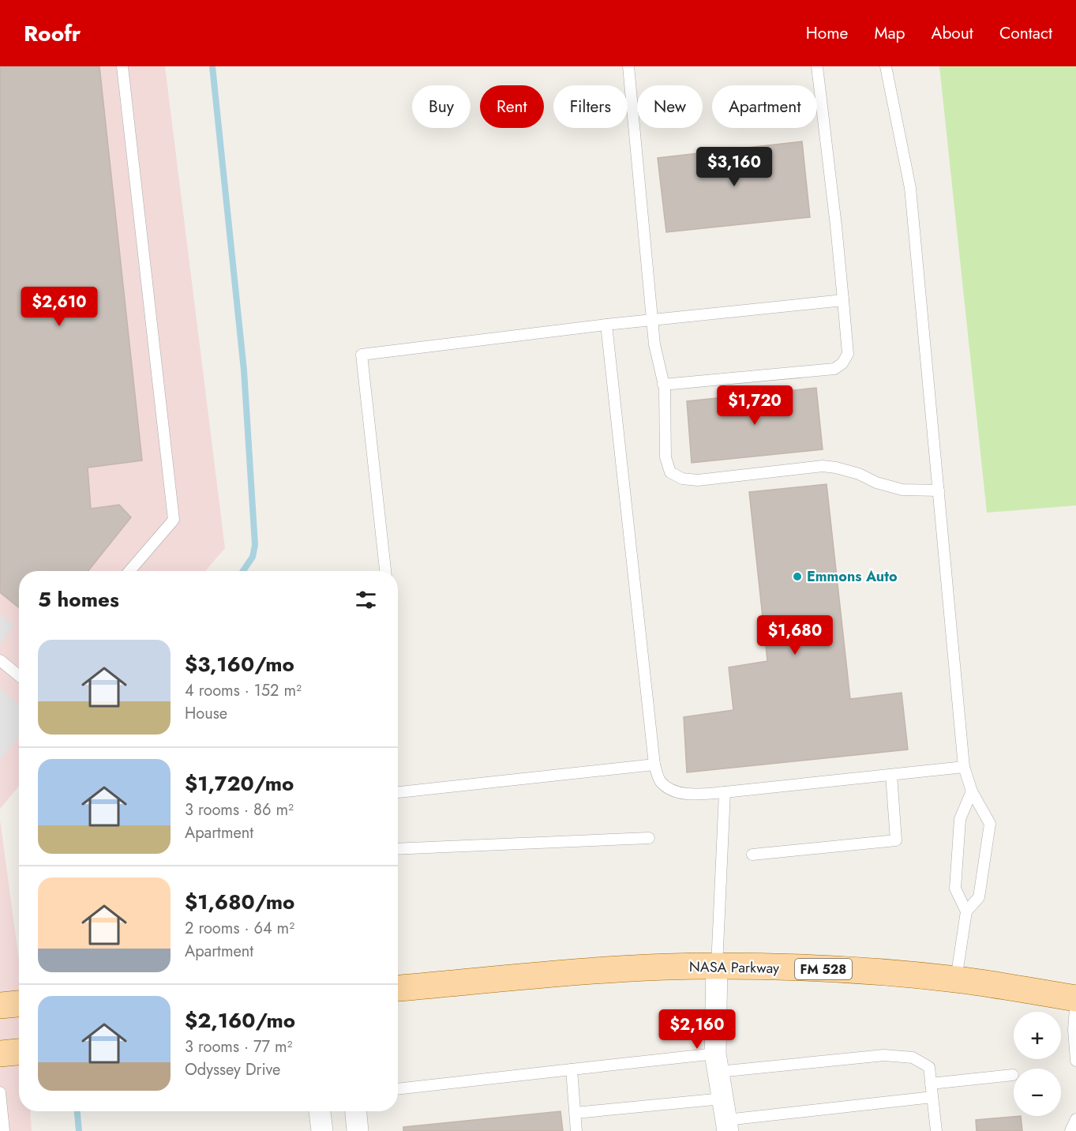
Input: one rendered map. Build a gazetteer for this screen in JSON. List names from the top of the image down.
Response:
{
  "streets": {
    "main road": ["NASA Parkway", "FM 528"]
  },
  "places": ["Emmons Auto"],
  "page": {
    "header": "Roofr",
    "nav": [
      "Home",
      "Map",
      "About",
      "Contact"
    ],
    "chip": [
      "Buy",
      "Rent",
      "Filters",
      "New",
      "Apartment"
    ],
    "price": [
      "$3,160",
      "$2,610",
      "$1,720",
      "$1,680",
      "$2,160"
    ],
    "heading": "5 homes",
    "list": [
      {
        "name": "$3,160/mo",
        "note": "4 rooms · 152 m² · House"
      },
      {
        "name": "$1,720/mo",
        "note": "3 rooms · 86 m² · Apartment"
      },
      {
        "name": "$1,680/mo",
        "note": "2 rooms · 64 m² · Apartment"
      },
      {
        "name": "$2,160/mo",
        "note": "3 rooms · 77 m² · Odyssey Drive"
      }
    ],
    "map_buttons": ["+", "−"]
  }
}
